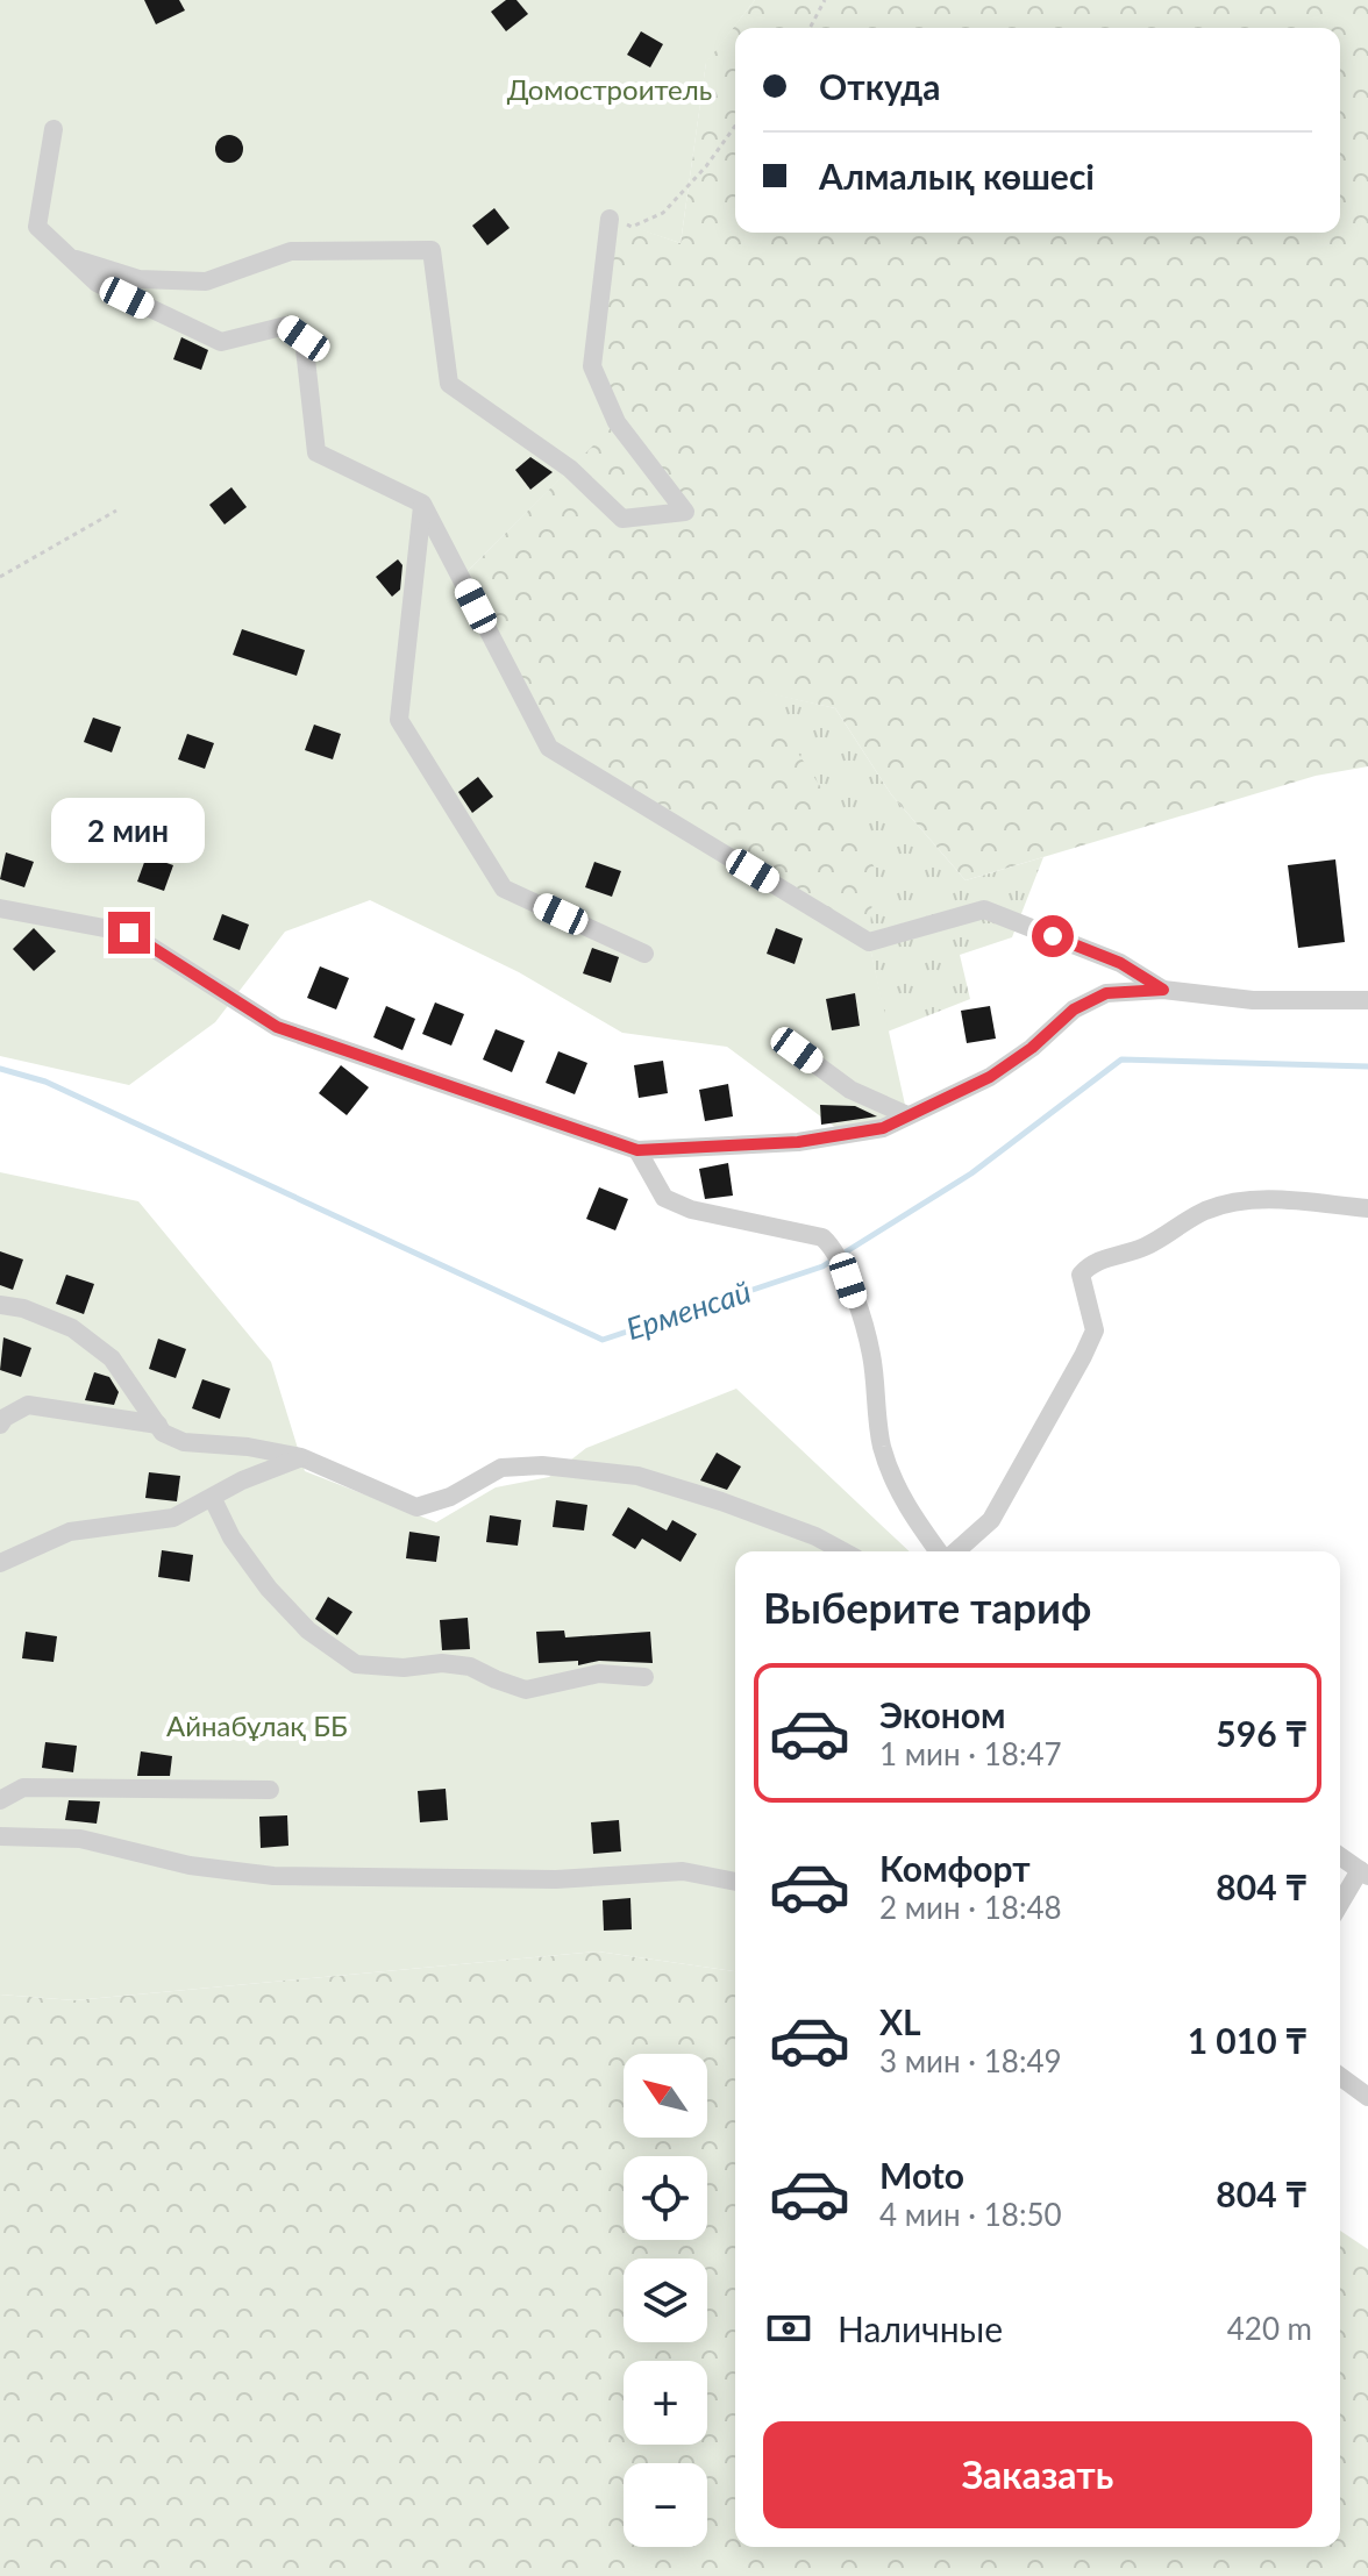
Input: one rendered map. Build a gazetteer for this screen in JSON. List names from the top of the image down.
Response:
{
  "water": ["Ерменсай"],
  "parks": ["Домостроитель", "Айнабұлақ ББ"],
  "north": "top left",
  "page": {
    "banner": ["Откуда", "Алмалық көшесі"],
    "bubble": "2 мин",
    "heading": "Выберите тариф",
    "list": [
      {
        "name": "Эконом",
        "note": "1 мин · 18:47",
        "value": "596 ₸"
      },
      {
        "name": "Комфорт",
        "note": "2 мин · 18:48",
        "value": "804 ₸"
      },
      {
        "name": "XL",
        "note": "3 мин · 18:49",
        "value": "1 010 ₸"
      },
      {
        "name": "Moto",
        "note": "4 мин · 18:50",
        "value": "804 ₸"
      }
    ],
    "map_buttons": ["+", "−"],
    "pay": ["Наличные", "420 m"],
    "buttons": "Заказать"
  }
}
